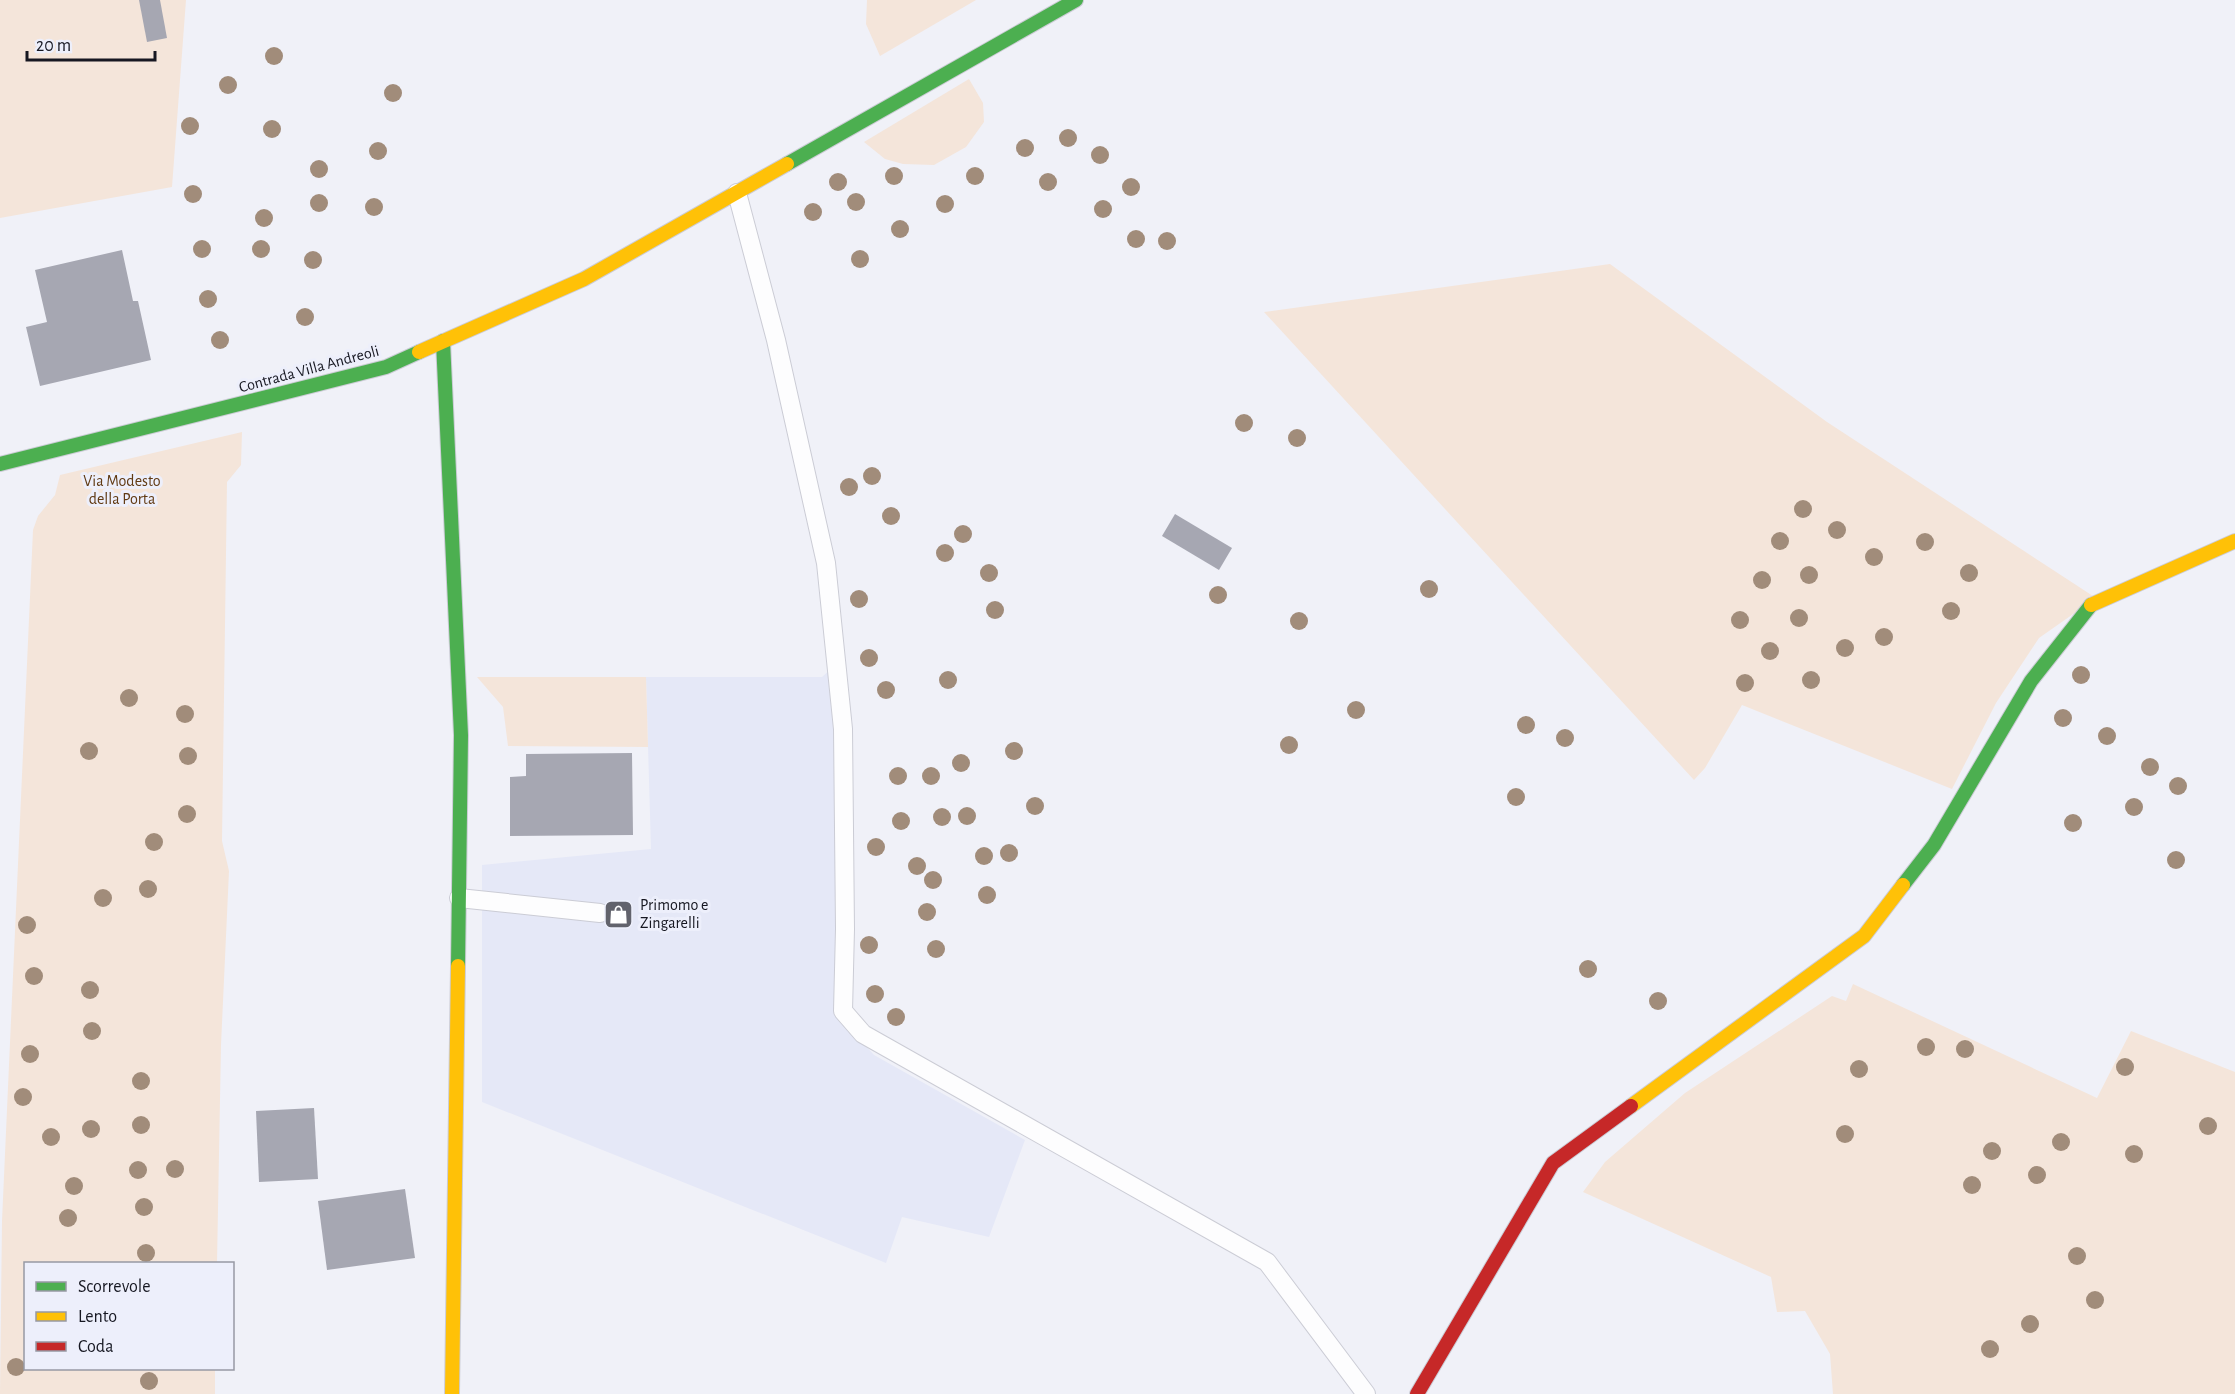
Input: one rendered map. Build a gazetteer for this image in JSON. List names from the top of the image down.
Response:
{
  "streets": {
    "street": ["Contrada Villa Andreoli"]
  },
  "parks": ["Via Modesto della Porta"],
  "places": {
    "shop": ["Primomo e Zingarelli"]
  },
  "legend": ["Scorrevole", "Lento", "Coda"],
  "scale_bar": "20 m"
}
